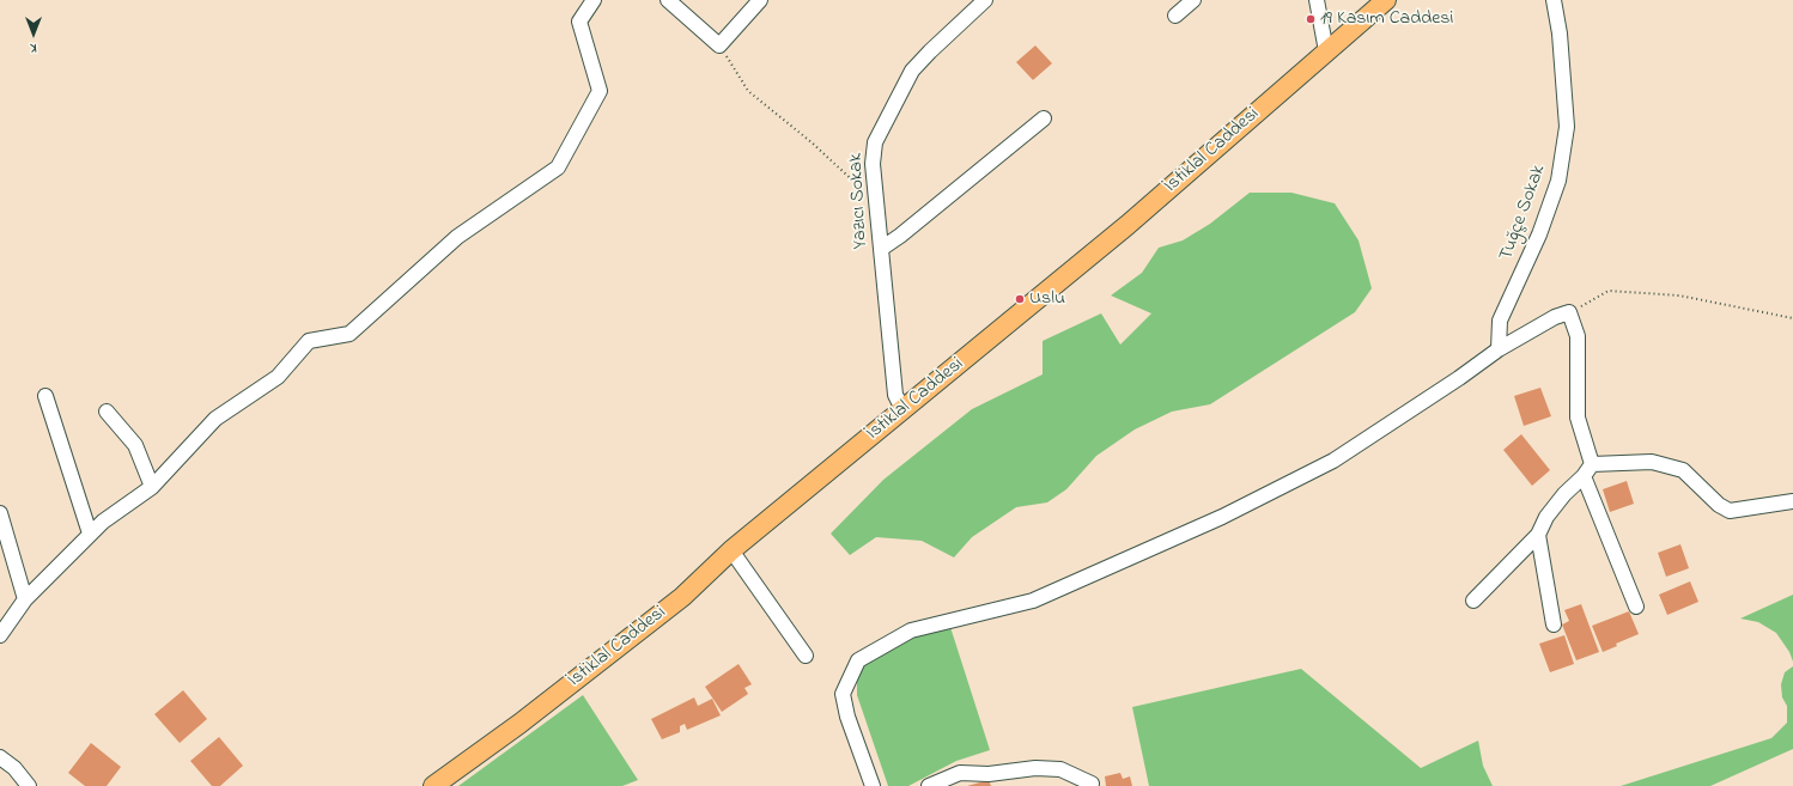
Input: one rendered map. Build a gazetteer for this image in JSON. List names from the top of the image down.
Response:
{
  "streets": {
    "main road": ["İstiklal Caddesi"],
    "street": ["Yazıcı Sokak", "Tuğçe Sokak"]
  },
  "crossings": [
    ["İstiklal Caddesi", "Yazıcı Sokak"]
  ],
  "places": ["19 Kasım Caddesi", "Uslu"],
  "north": "bottom"
}
